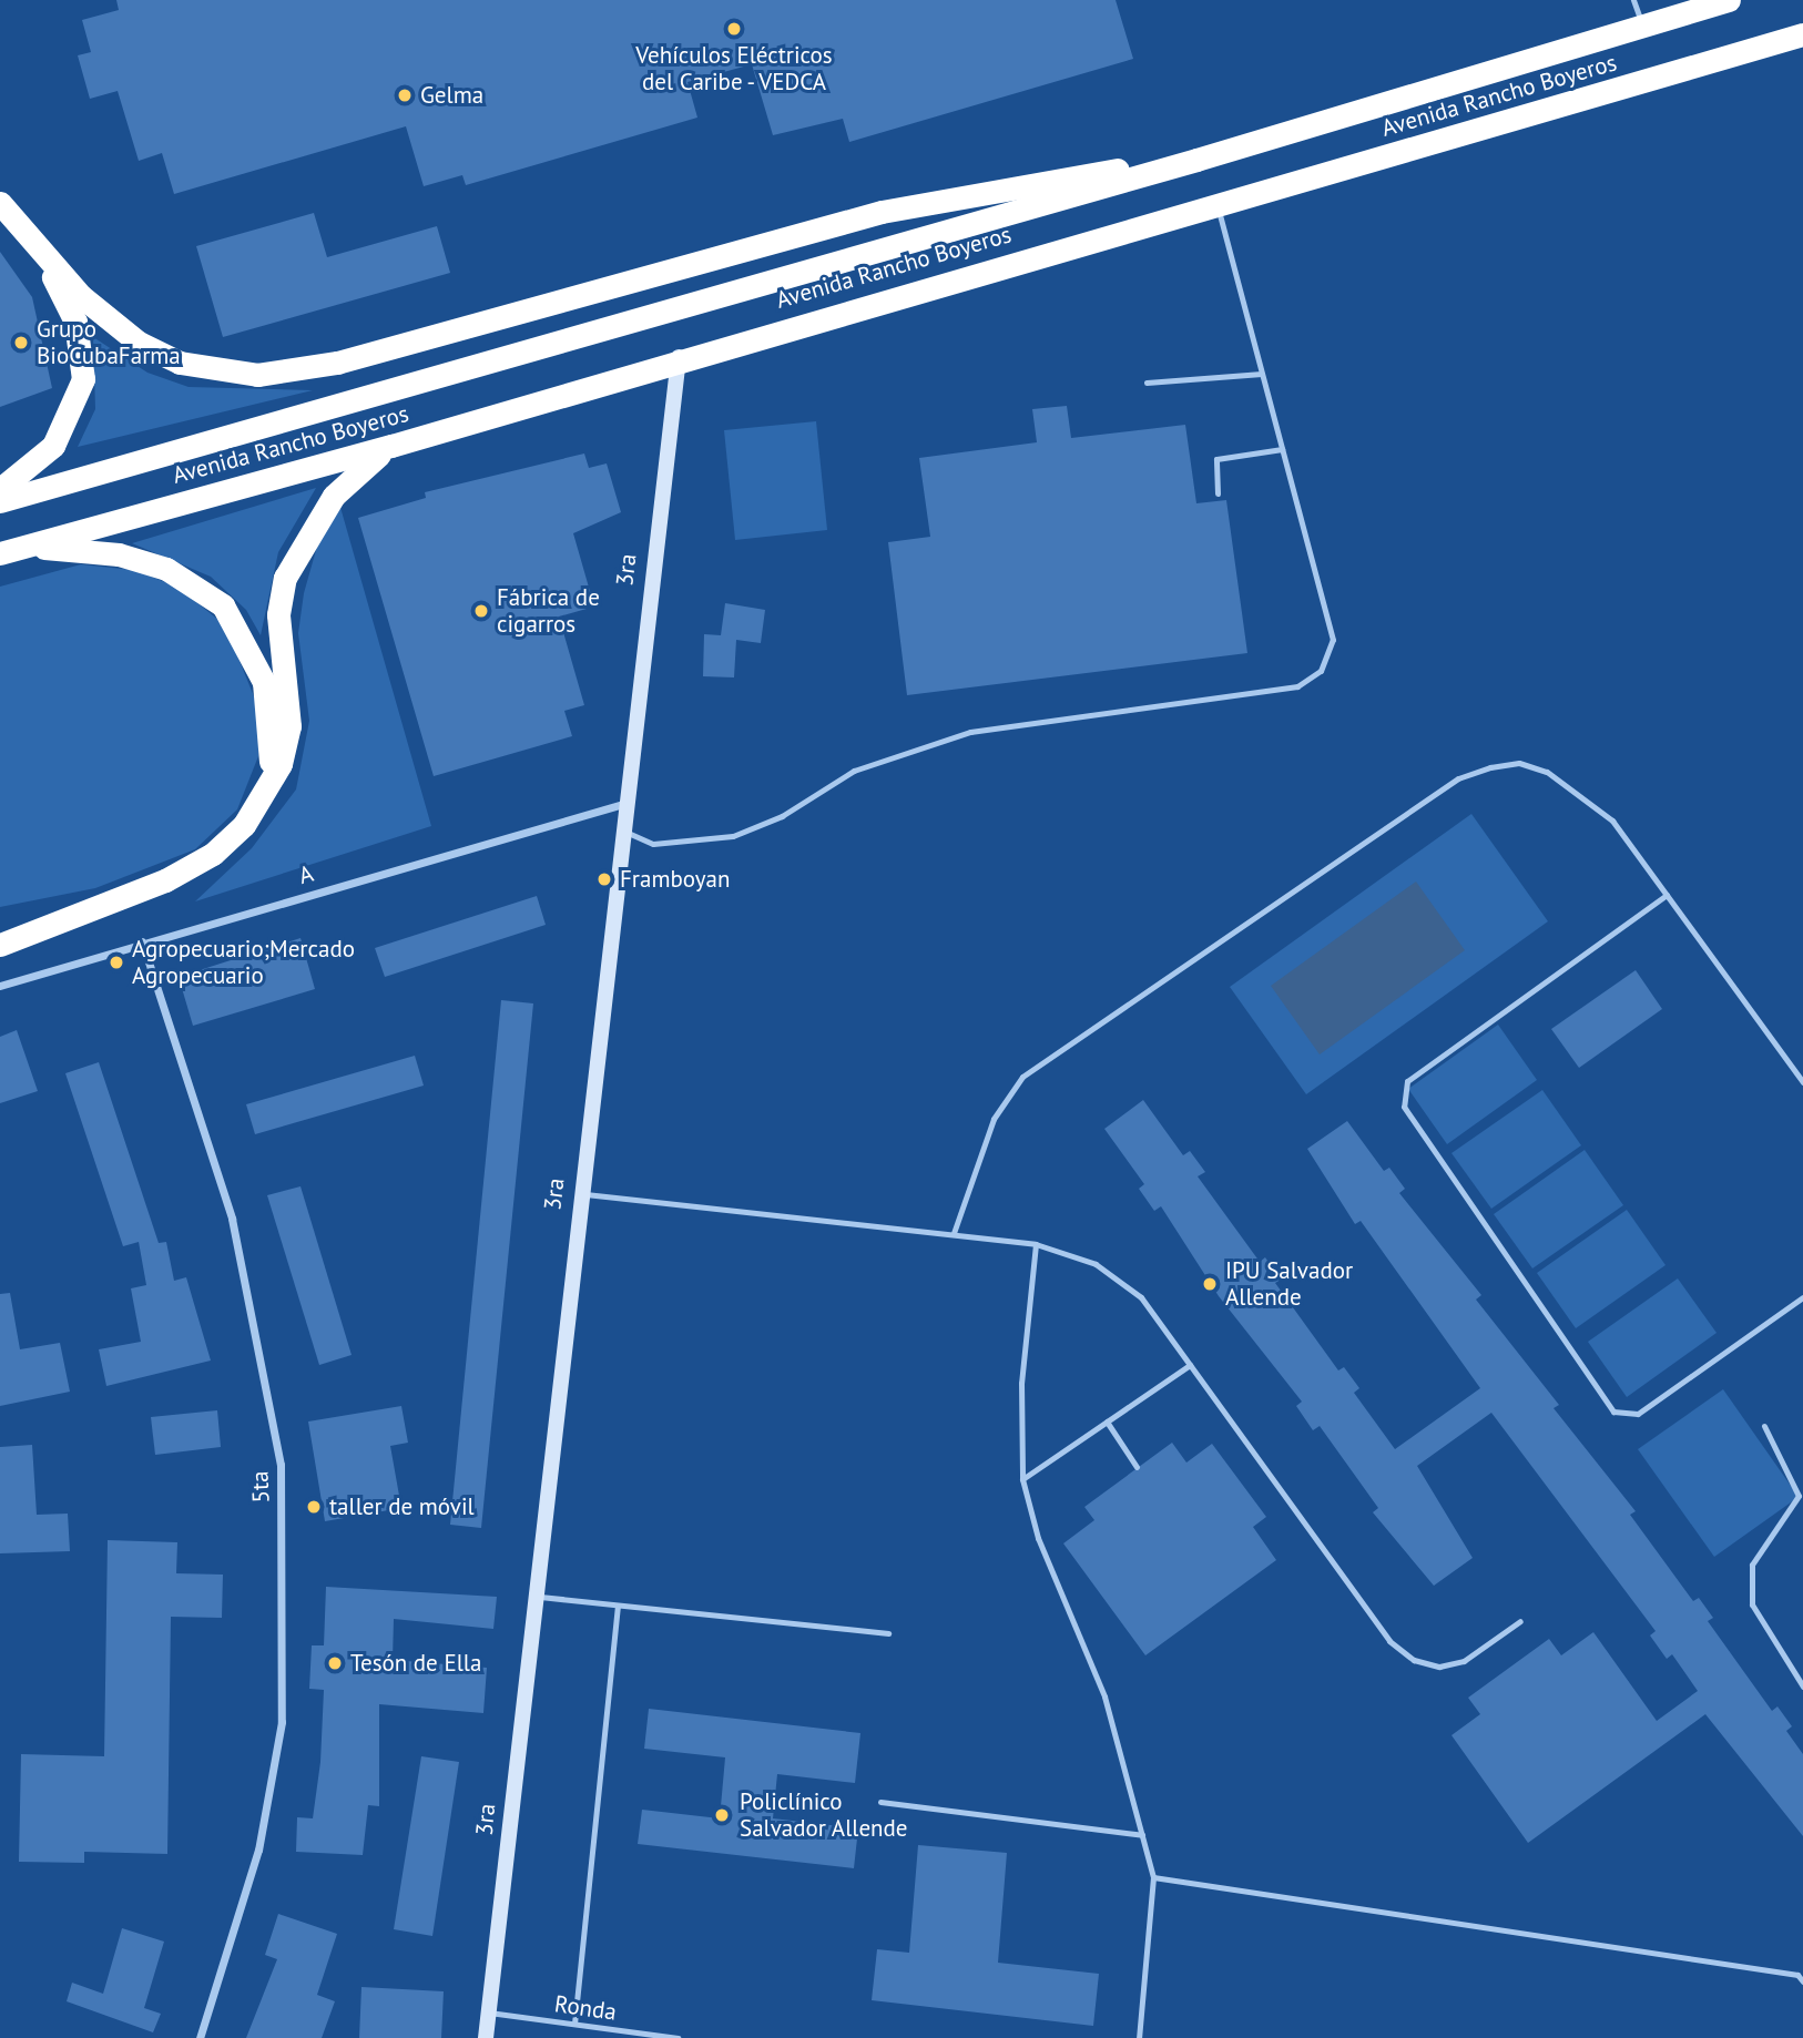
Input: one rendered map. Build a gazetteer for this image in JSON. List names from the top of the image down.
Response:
{
  "streets": {
    "highway": ["Avenida Rancho Boyeros"],
    "street": ["3ra", "A", "5ta"],
    "lane": ["Ronda"]
  },
  "crossings": [
    ["Avenida Rancho Boyeros", "3ra"],
    ["3ra", "A"],
    ["3ra", "Ronda"],
    ["A", "5ta"]
  ],
  "places": [
    "Vehículos Eléctricos del Caribe - VEDCA",
    "Gelma",
    "Grupo BioCubaFarma",
    "Fábrica de cigarros",
    "Framboyan",
    "Agropecuario;Mercado Agropecuario",
    "IPU Salvador Allende",
    "taller de móvil",
    "Tesón de Ella",
    "Policlínico Salvador Allende"
  ]
}
